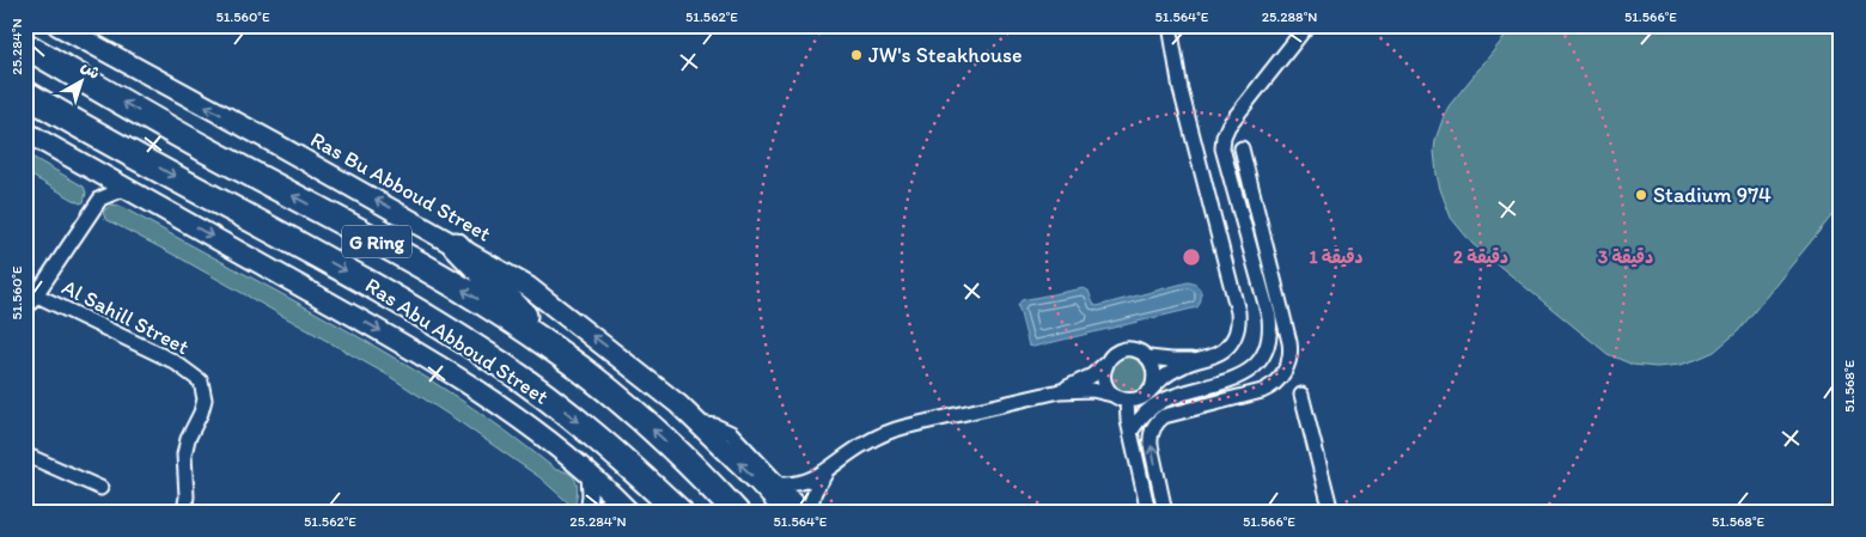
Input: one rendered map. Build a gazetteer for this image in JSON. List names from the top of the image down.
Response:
{
  "streets": {
    "highway": ["G Ring", "Ras Abu Abboud Street"],
    "street": ["Ras Bu Abboud Street", "Al Sahill Street"]
  },
  "places": ["JW's Steakhouse", "Stadium 974"],
  "north": "top right",
  "coordinates": [
    "51.560°E",
    "51.562°E",
    "51.564°E",
    "25.288°N",
    "51.566°E",
    "25.284°N",
    "51.568°E"
  ],
  "rings": ["1 دقيقة", "2 دقيقة", "3 دقيقة"]
}
